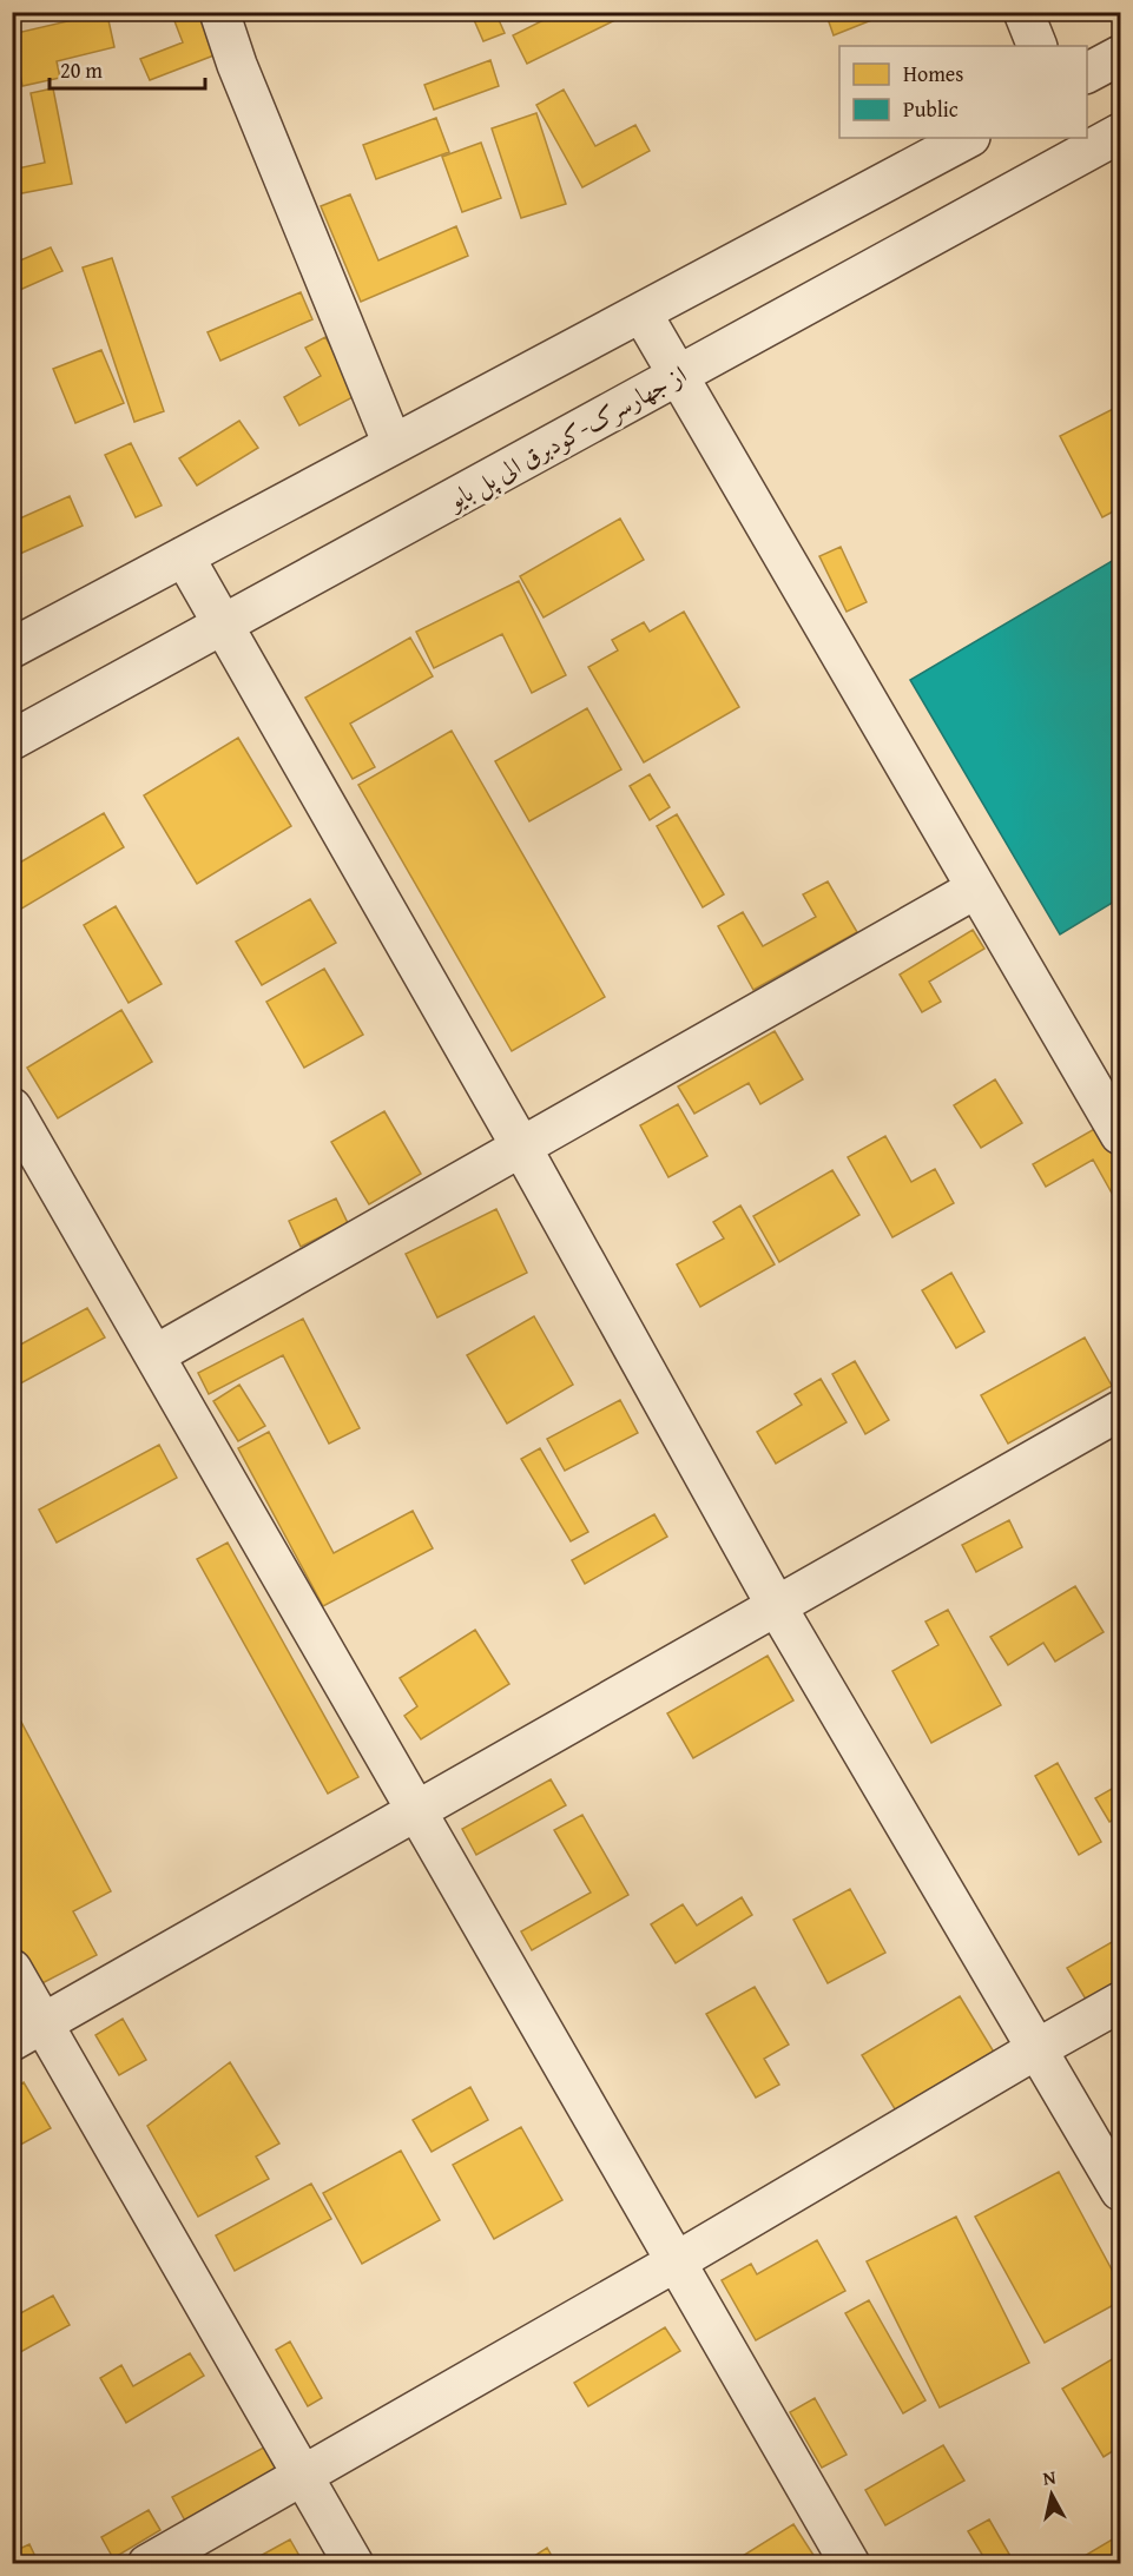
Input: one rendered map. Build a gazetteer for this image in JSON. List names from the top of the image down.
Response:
{
  "streets": {
    "street": ["از جهارسرک-کودبرق الی پل بایو"]
  },
  "legend": ["Homes", "Public"],
  "scale_bar": "20 m",
  "north": "top"
}
